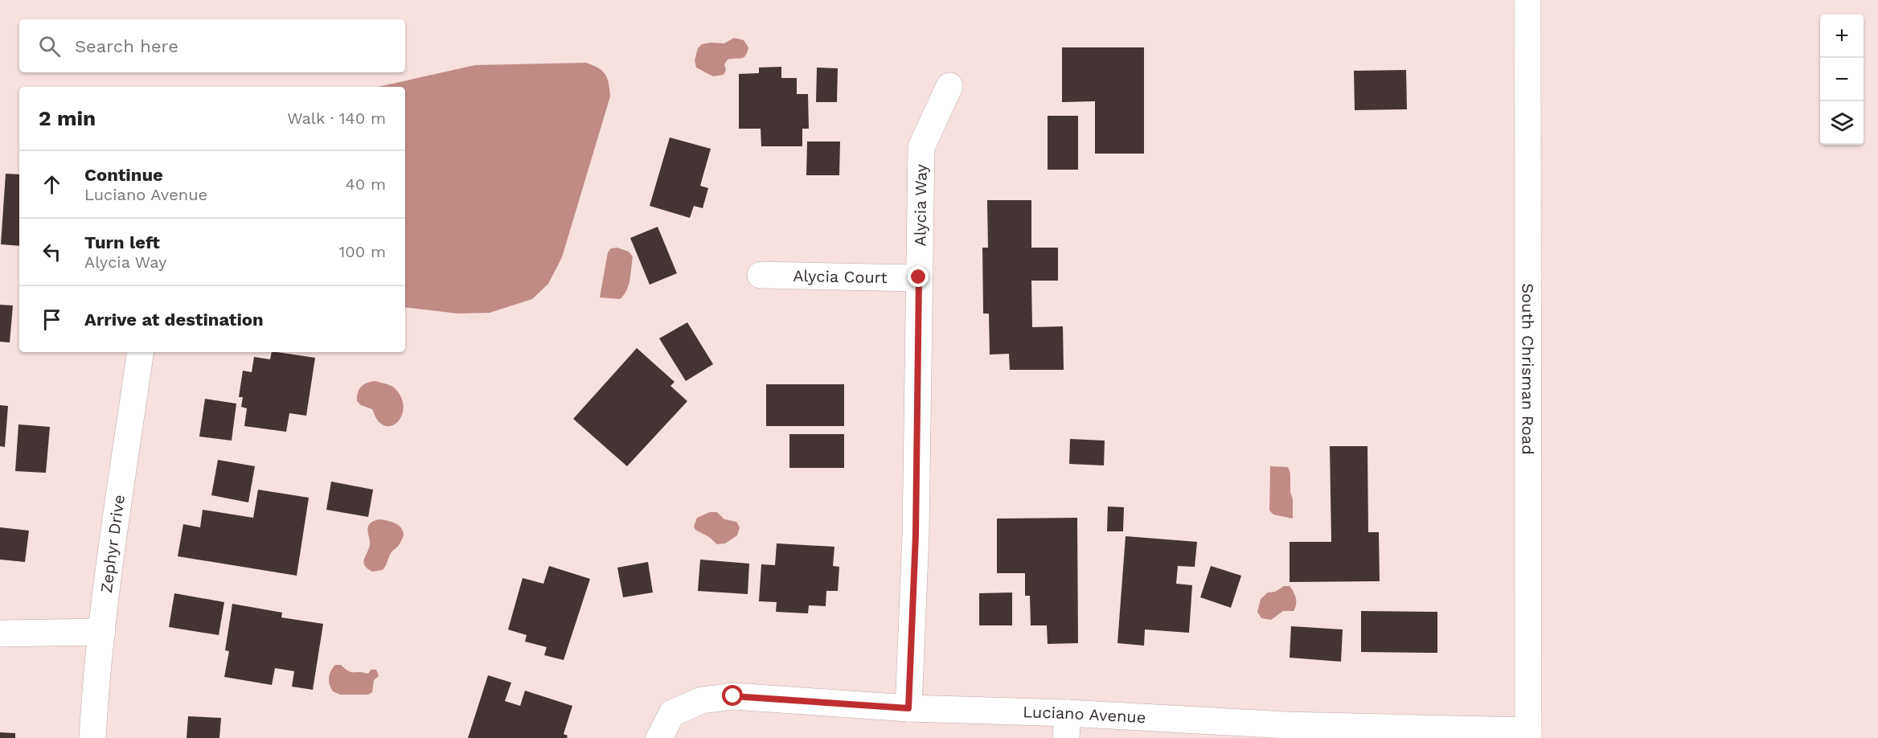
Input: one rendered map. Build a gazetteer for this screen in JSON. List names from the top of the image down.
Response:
{
  "streets": {
    "street": [
      "Alycia Way",
      "Alycia Court",
      "South Chrisman Road",
      "Zephyr Drive",
      "Luciano Avenue"
    ]
  },
  "crossings": [
    ["Alycia Way", "Alycia Court"],
    ["Alycia Way", "Luciano Avenue"],
    ["South Chrisman Road", "Luciano Avenue"]
  ],
  "page": {
    "map_buttons": ["+", "−"],
    "search": "Search here",
    "heading": ["2 min", "Walk · 140 m"],
    "list": [
      ["Continue", "Luciano Avenue", "40 m"],
      ["Turn left", "Alycia Way", "100 m"],
      "Arrive at destination"
    ]
  }
}
